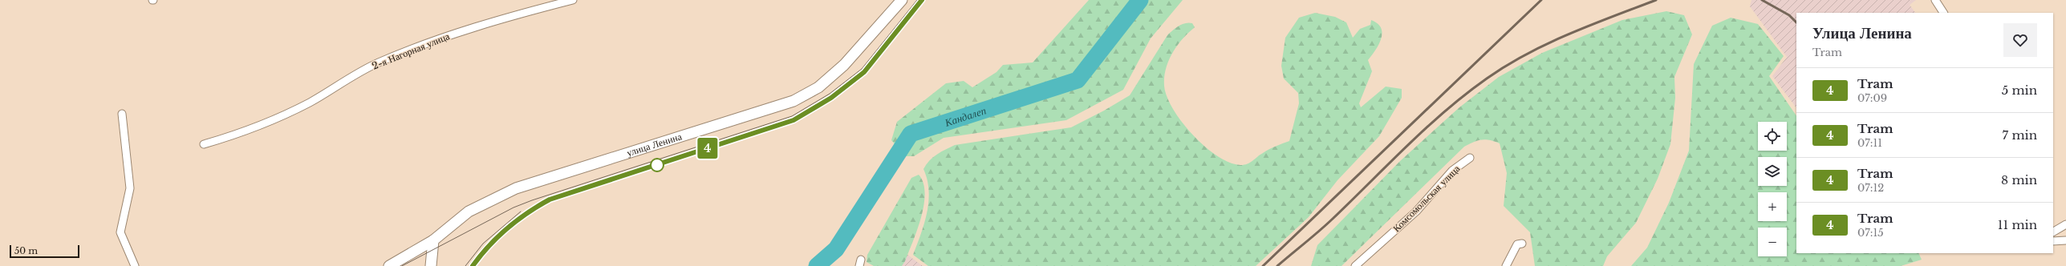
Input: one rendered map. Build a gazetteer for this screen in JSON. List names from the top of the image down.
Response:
{
  "streets": {
    "main road": ["улица Ленина"],
    "street": ["2-я Нагорная улица", "Комсомольская улица"]
  },
  "water": ["Кандалеп"],
  "lines": ["tram line 4"],
  "scale_bar": "50 m",
  "page": {
    "on_map": "4",
    "heading": ["Улица Ленина", "Tram"],
    "list": [
      {
        "mark": "4",
        "name": "Tram",
        "note": "07:09",
        "value": "5 min"
      },
      {
        "mark": "4",
        "name": "Tram",
        "note": "07:11",
        "value": "7 min"
      },
      {
        "mark": "4",
        "name": "Tram",
        "note": "07:12",
        "value": "8 min"
      },
      {
        "mark": "4",
        "name": "Tram",
        "note": "07:15",
        "value": "11 min"
      }
    ],
    "map_buttons": ["+", "−"],
    "scale": "50 m"
  }
}
